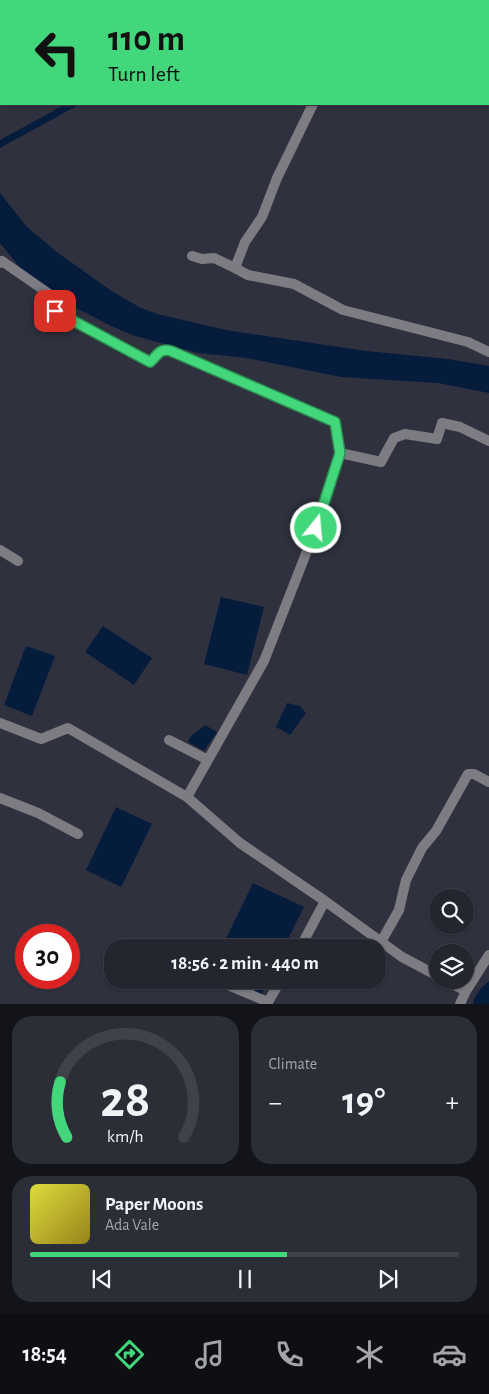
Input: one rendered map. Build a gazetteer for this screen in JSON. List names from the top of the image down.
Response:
{
  "page": {
    "turn": ["110 m", "Turn left"],
    "limit": "30",
    "trip": "18:56 · 2 min · 440 m",
    "tile": "Climate",
    "heat": ["−", "19°", "+"],
    "song": ["Paper Moons", "Ada Vale"],
    "tabs": "18:54",
    "gauge": ["28", "km/h"]
  }
}
